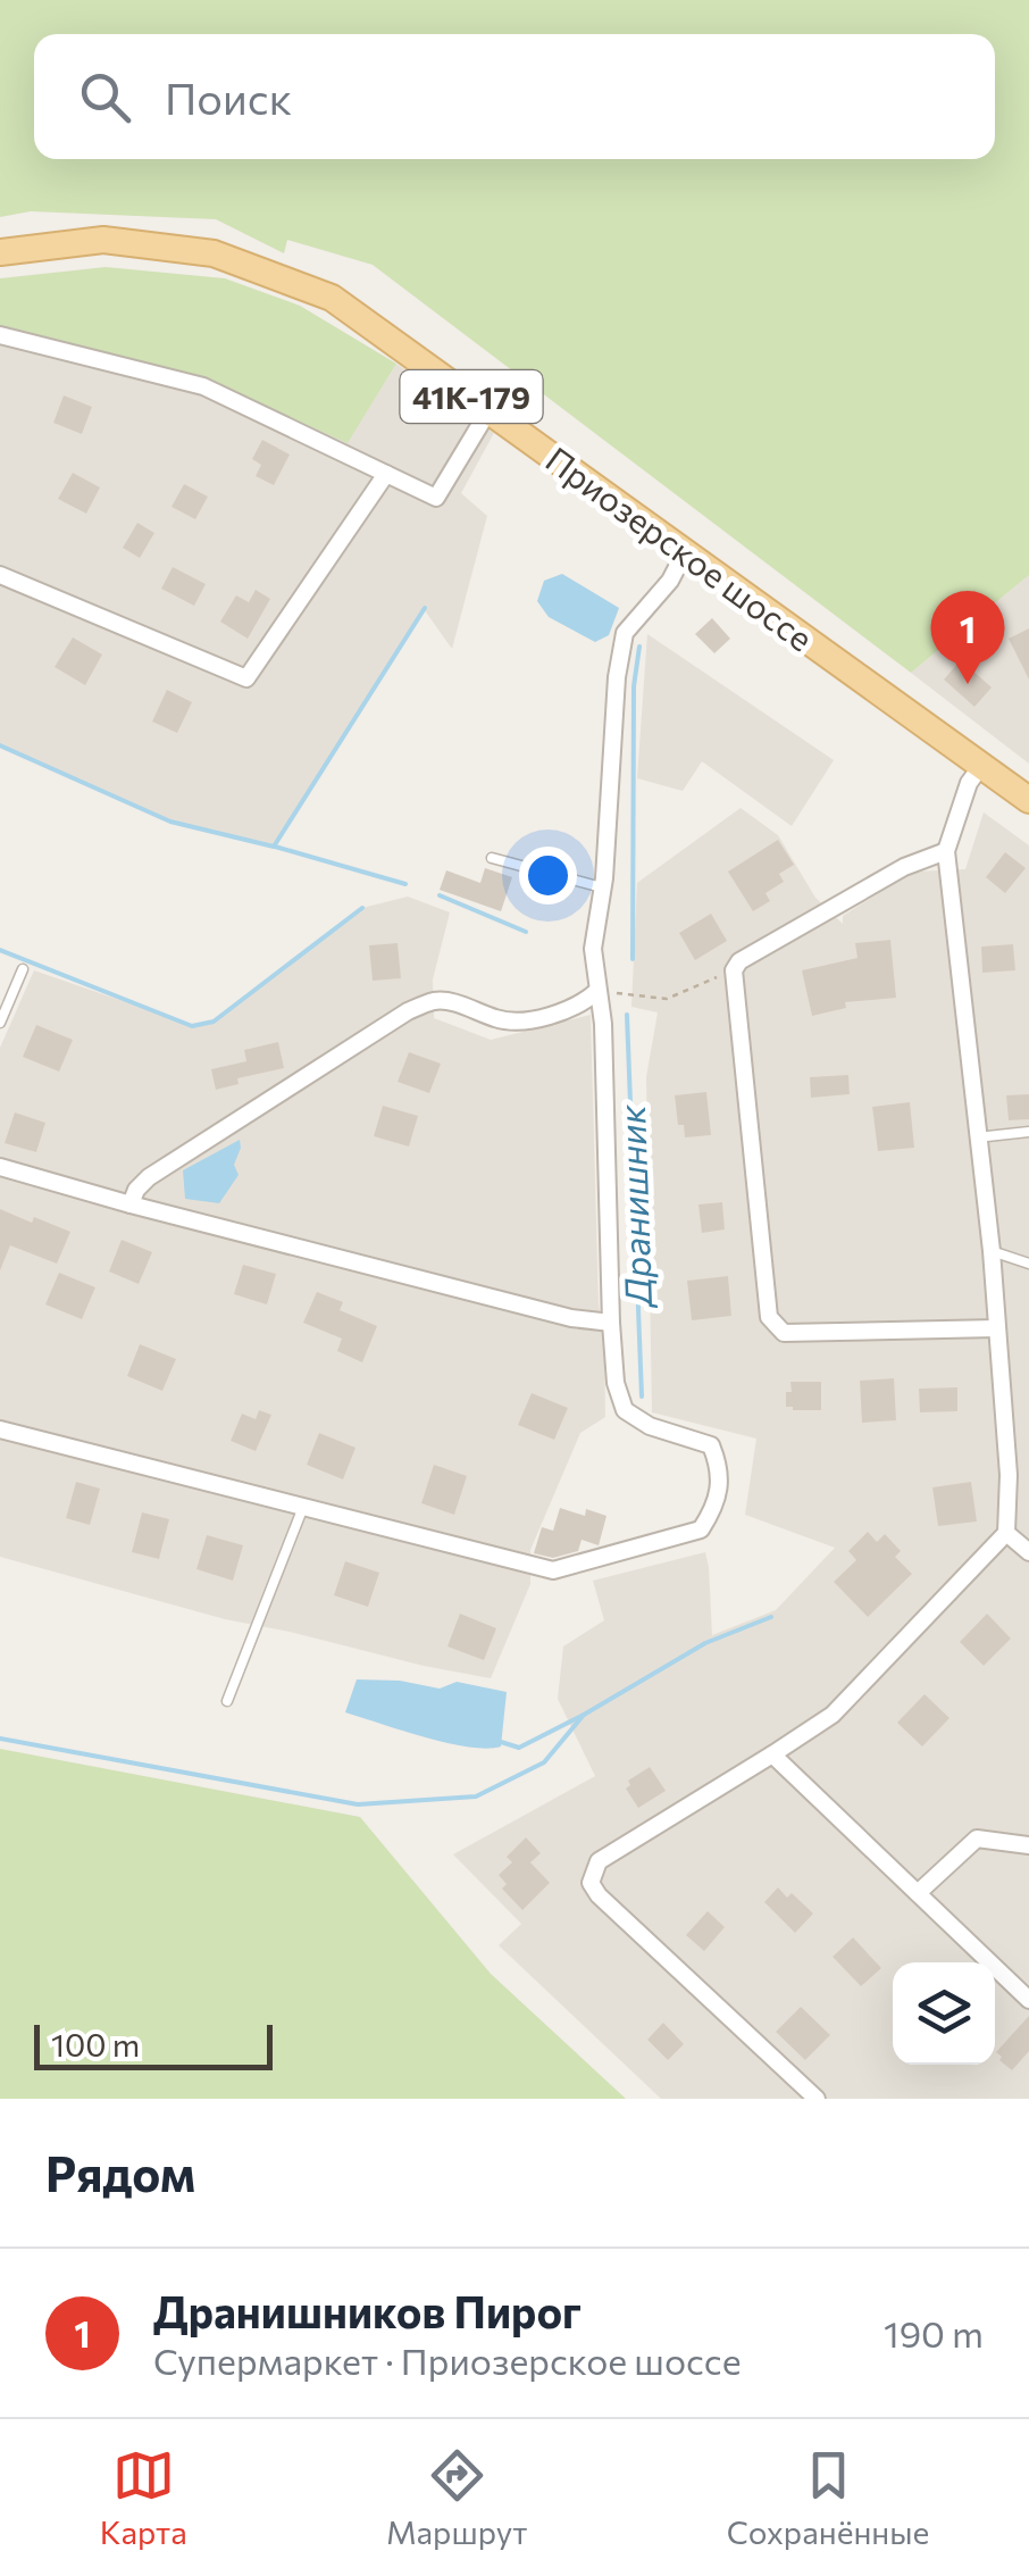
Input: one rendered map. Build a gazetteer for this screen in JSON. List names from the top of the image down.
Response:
{
  "streets": {
    "main road": ["41К-179", "Приозерское шоссе"]
  },
  "water": ["Дранишник"],
  "scale_bar": "100 m",
  "page": {
    "search": "Поиск",
    "pins": "1",
    "scale": "100 m",
    "heading": "Рядом",
    "list": [
      {
        "mark": "1",
        "name": "Дранишников Пирог",
        "note": "Супермаркет · Приозерское шоссе",
        "value": "190 m"
      }
    ],
    "nav": ["Карта", "Маршрут", "Сохранённые"]
  }
}
